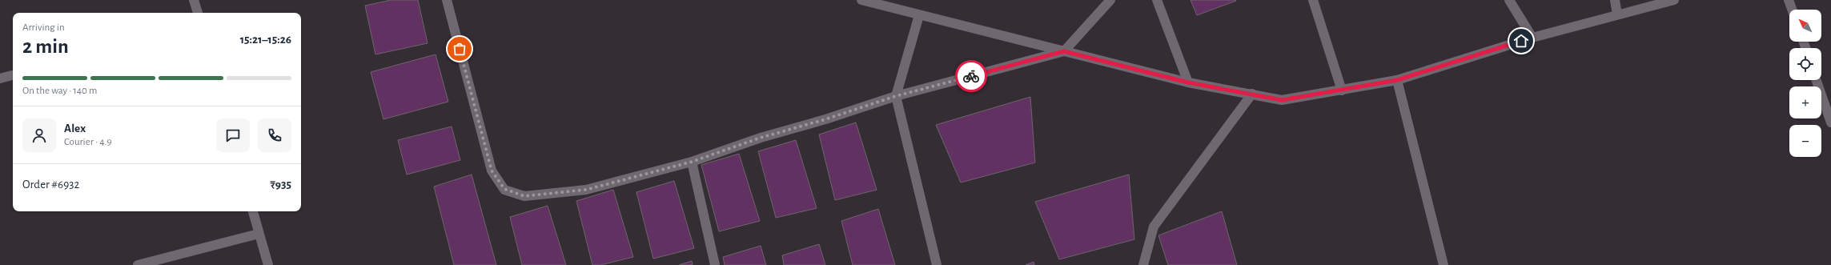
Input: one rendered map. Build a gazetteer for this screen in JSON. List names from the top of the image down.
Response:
{
  "north": "top left",
  "page": {
    "map_buttons": ["+", "−"],
    "heading": ["2 min", "Arriving in", "15:21–15:26"],
    "panel": [
      "Alex",
      "Courier · 4.9",
      "Order #6932",
      "₹935"
    ],
    "bar": "On the way · 140 m"
  }
}
